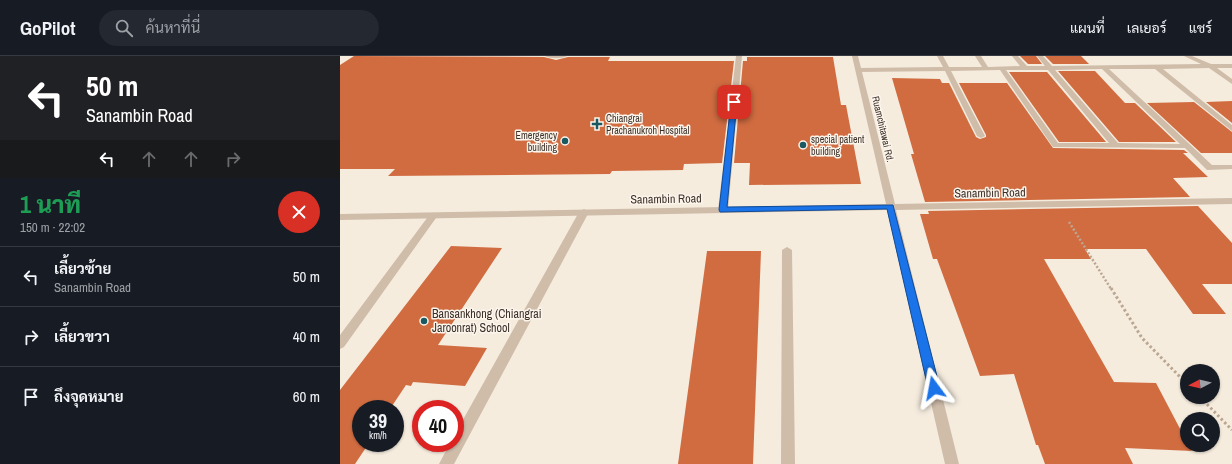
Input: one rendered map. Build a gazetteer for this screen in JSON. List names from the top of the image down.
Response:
{
  "streets": {
    "street": ["Ruamchitawai Rd.", "Sanambin Road"]
  },
  "crossings": [
    ["Ruamchitawai Rd.", "Sanambin Road"]
  ],
  "places": {
    "health": ["Chiangrai Prachanukroh Hospital"],
    "other": ["Emergency building", "special patient building", "Bansankhong (Chiangrai Jaroonrat) School"]
  },
  "north": "left",
  "page": {
    "header": "GoPilot",
    "search": "ค้นหาที่นี่",
    "nav": ["แผนที่", "เลเยอร์", "แชร์"],
    "turn": ["50 m", "Sanambin Road"],
    "heading": ["1 นาที", "150 m · 22:02"],
    "list": [
      {
        "name": "เลี้ยวซ้าย",
        "note": "Sanambin Road",
        "value": "50 m"
      },
      {
        "name": "เลี้ยวขวา",
        "value": "40 m"
      },
      {
        "name": "ถึงจุดหมาย",
        "value": "60 m"
      }
    ],
    "speed": "39 km/h",
    "limit": "40"
  }
}
